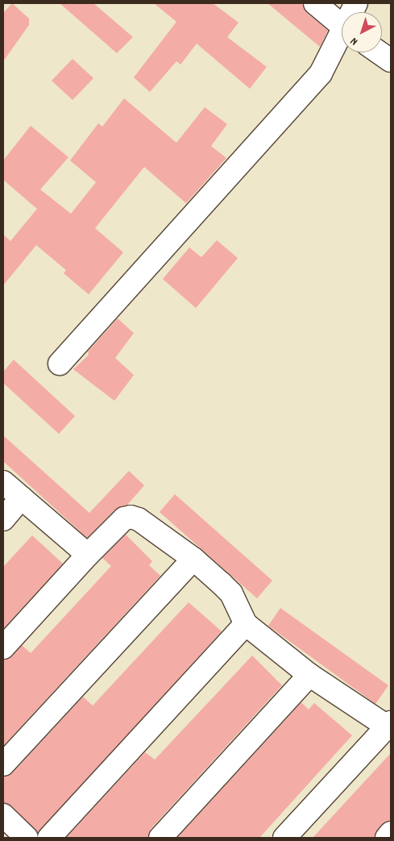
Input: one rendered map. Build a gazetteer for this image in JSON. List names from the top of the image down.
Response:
{
  "north": "bottom left"
}
